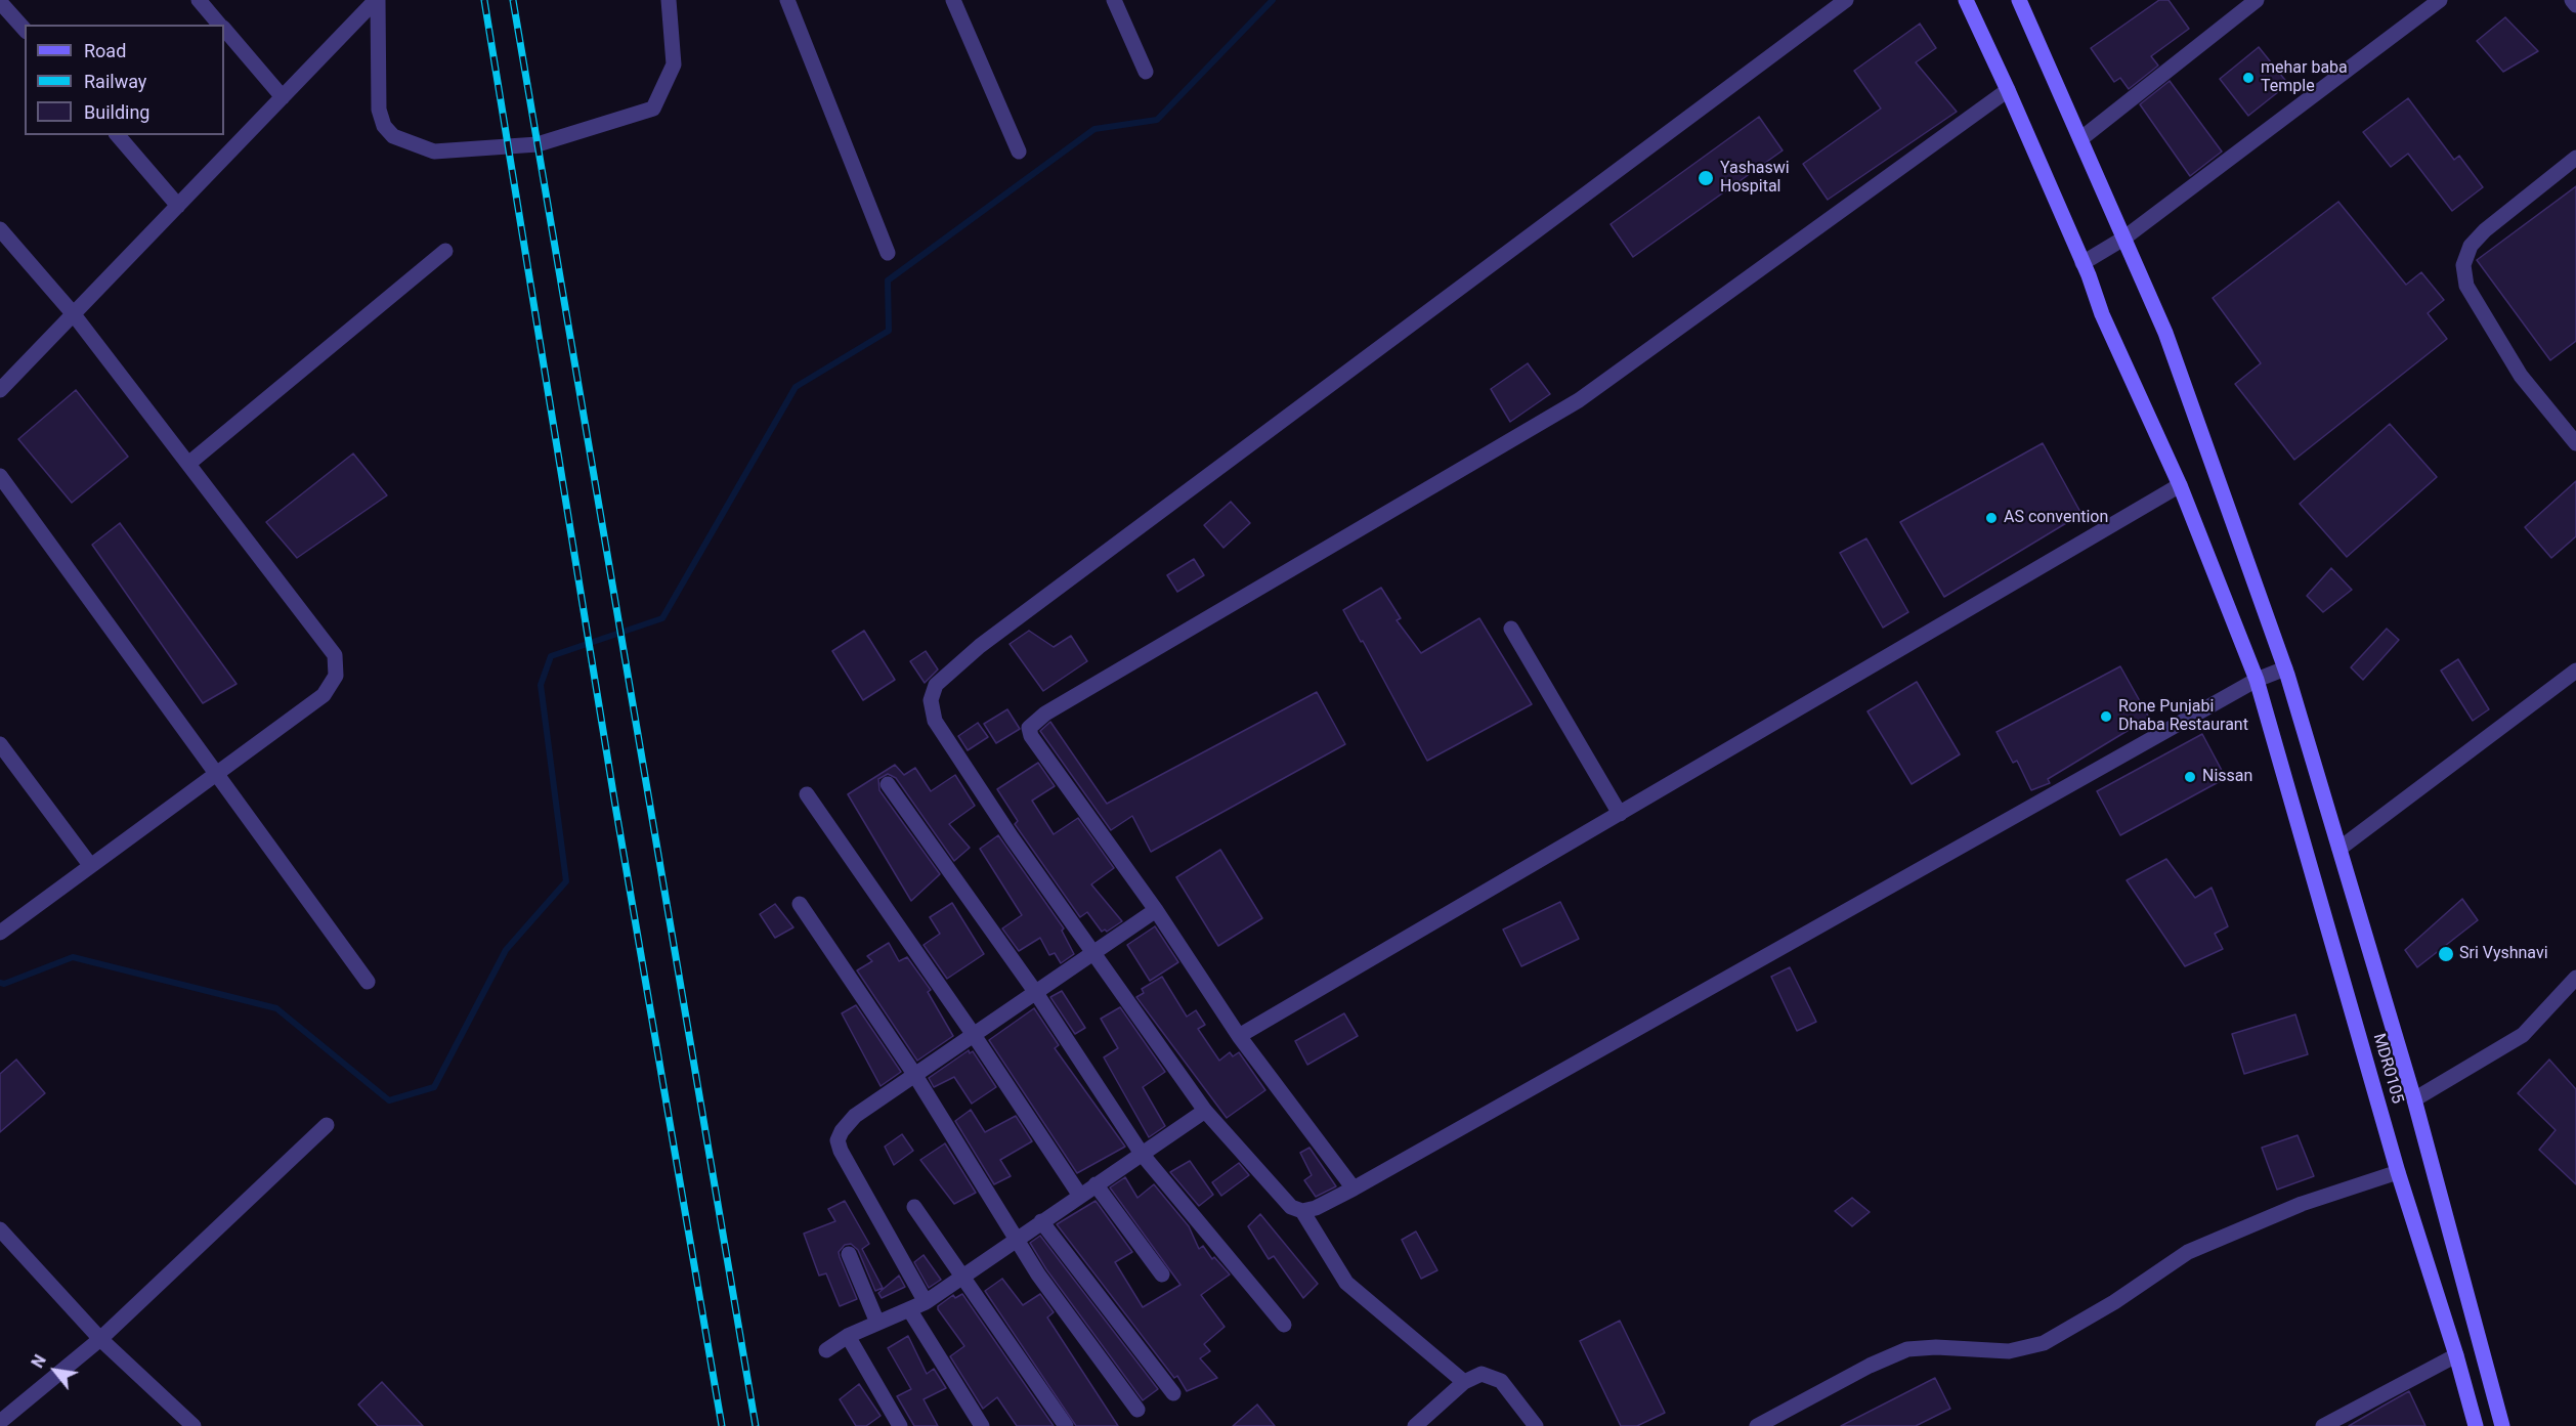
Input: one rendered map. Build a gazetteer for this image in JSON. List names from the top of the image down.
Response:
{
  "streets": {
    "main road": ["MDR0105"]
  },
  "places": [
    "mehar baba Temple",
    "Yashaswi Hospital",
    "AS convention",
    "Rone Punjabi Dhaba Restaurant",
    "Nissan",
    "Sri Vyshnavi"
  ],
  "legend": ["Road", "Railway", "Building"],
  "north": "top left"
}
